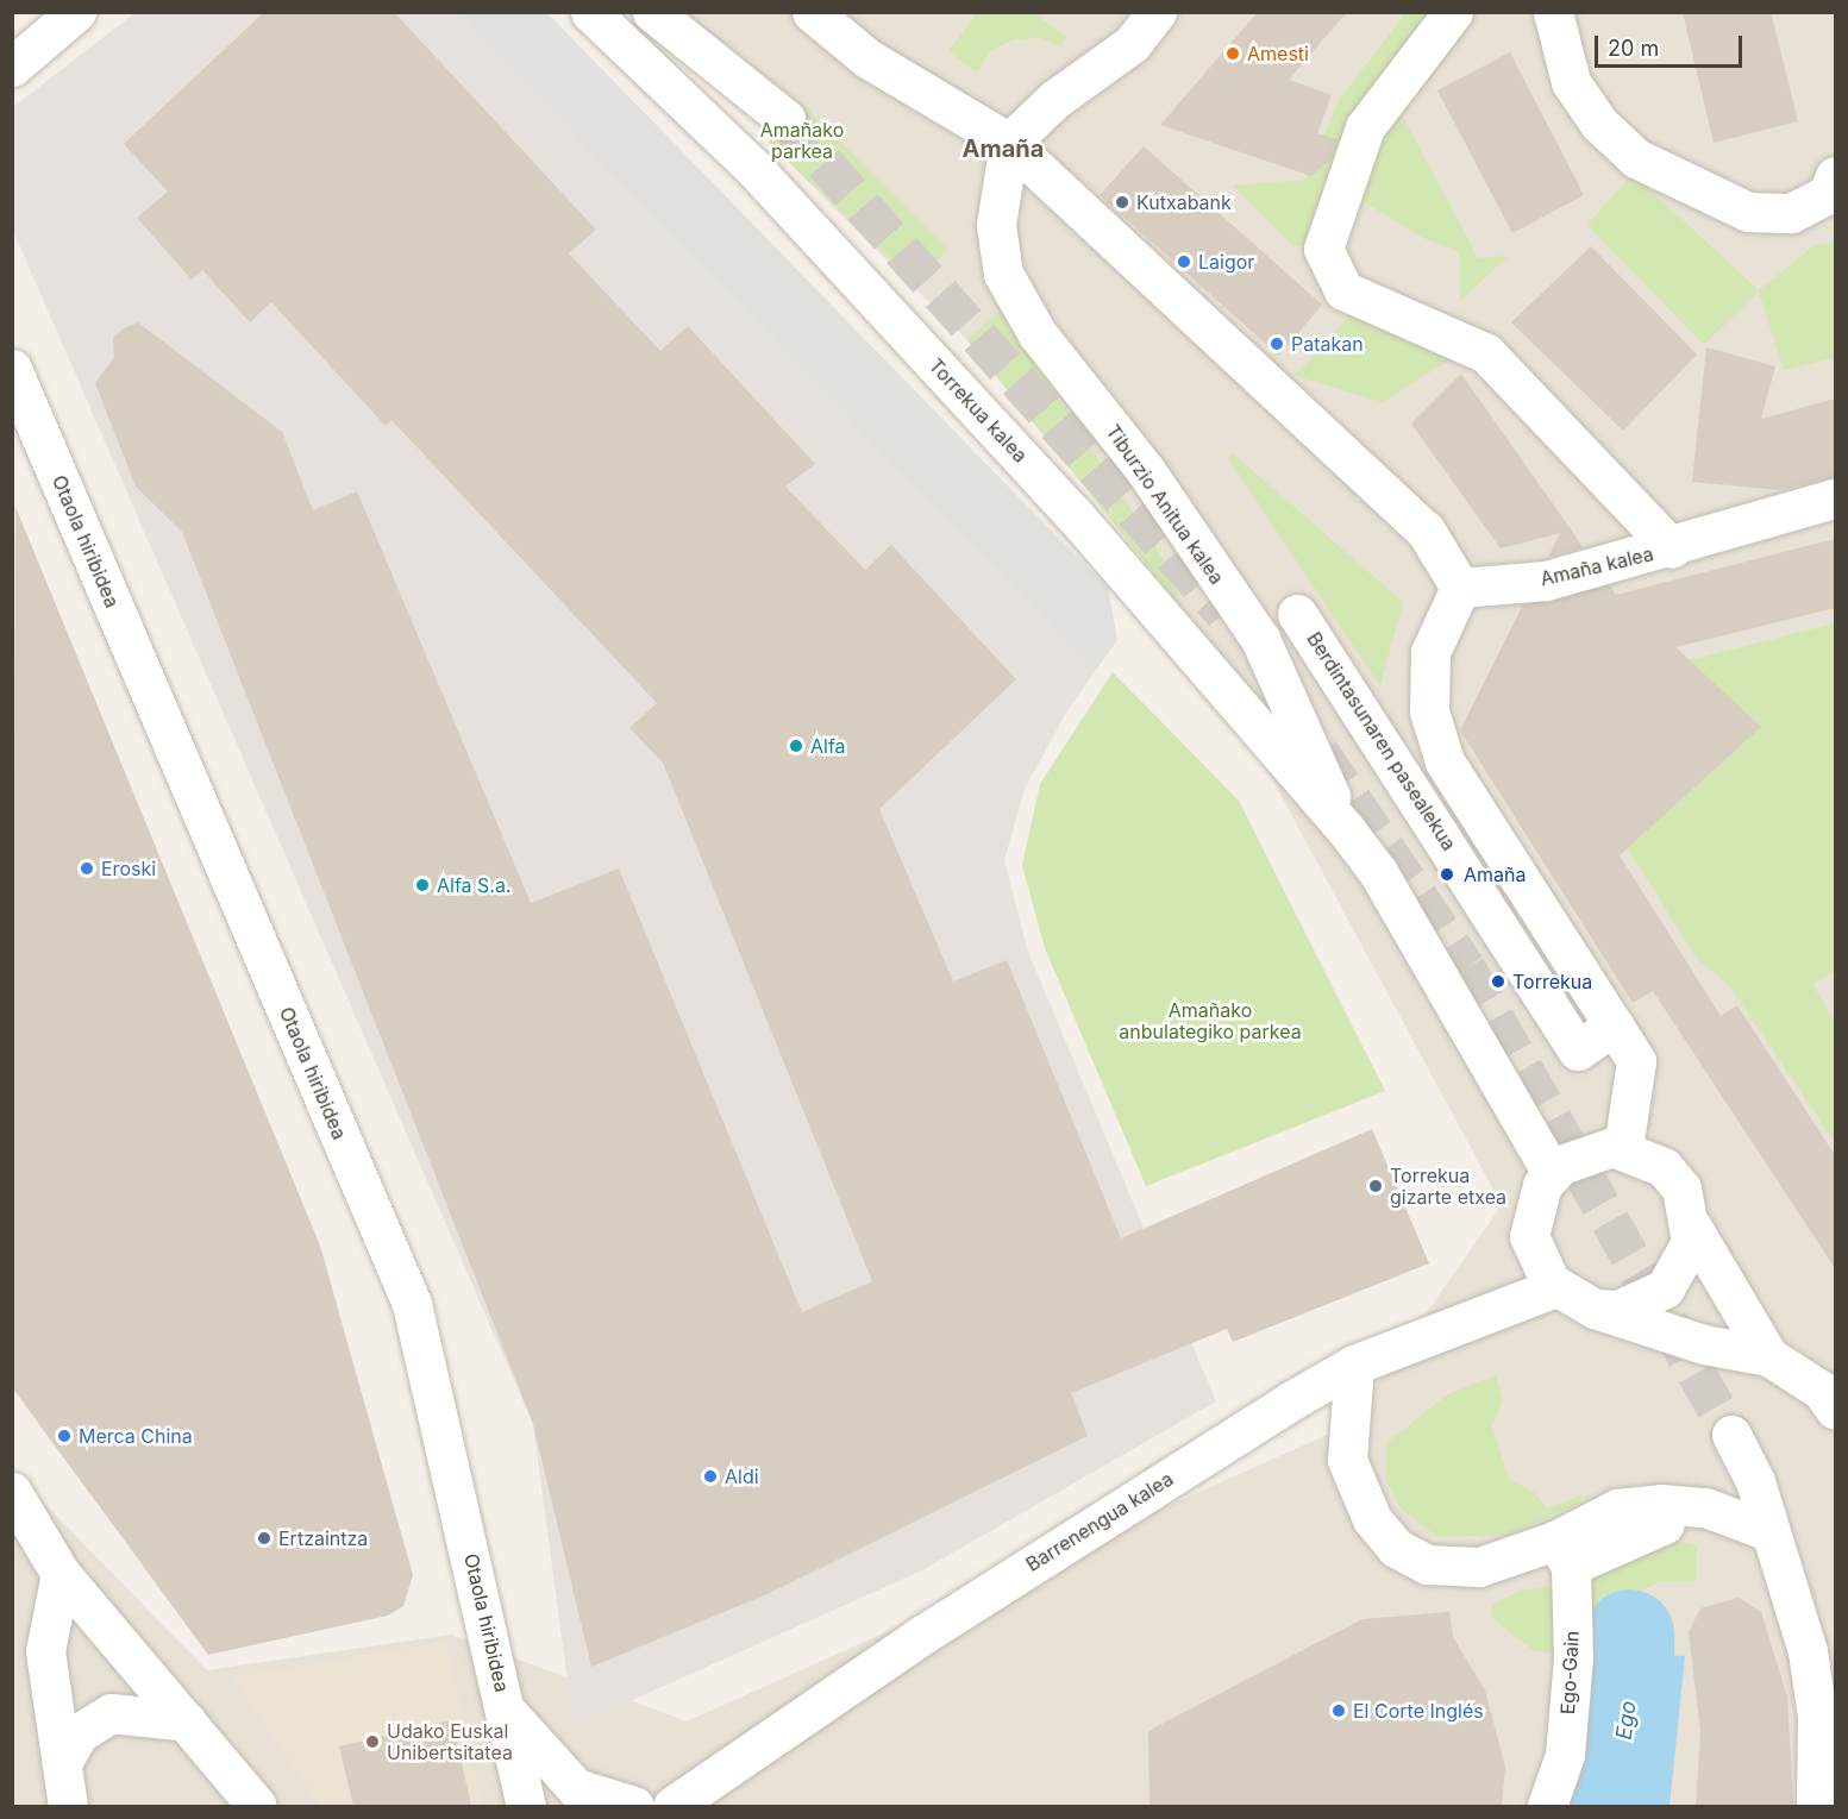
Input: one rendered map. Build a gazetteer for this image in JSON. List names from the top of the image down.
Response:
{
  "streets": {
    "street": [
      "Torrekua kalea",
      "Tiburzio Anitua kalea",
      "Otaola hiribidea",
      "Amaña kalea",
      "Berdintasunaren pasealekua",
      "Barrenengua kalea",
      "Ego-Gain"
    ]
  },
  "crossings": [
    ["Torrekua kalea", "Tiburzio Anitua kalea"]
  ],
  "districts": ["Amaña"],
  "water": ["Ego"],
  "parks": ["Amañako parkea", "Amañako anbulategiko parkea"],
  "places": [
    "Amesti",
    "Kutxabank",
    "Laigor",
    "Patakan",
    "Alfa",
    "Eroski",
    "Amaña",
    "Alfa S.a.",
    "Torrekua",
    "Torrekua gizarte etxea",
    "Merca China",
    "Aldi",
    "Ertzaintza",
    "El Corte Inglés",
    "Udako Euskal Unibertsitatea"
  ],
  "scale_bar": "20 m"
}
